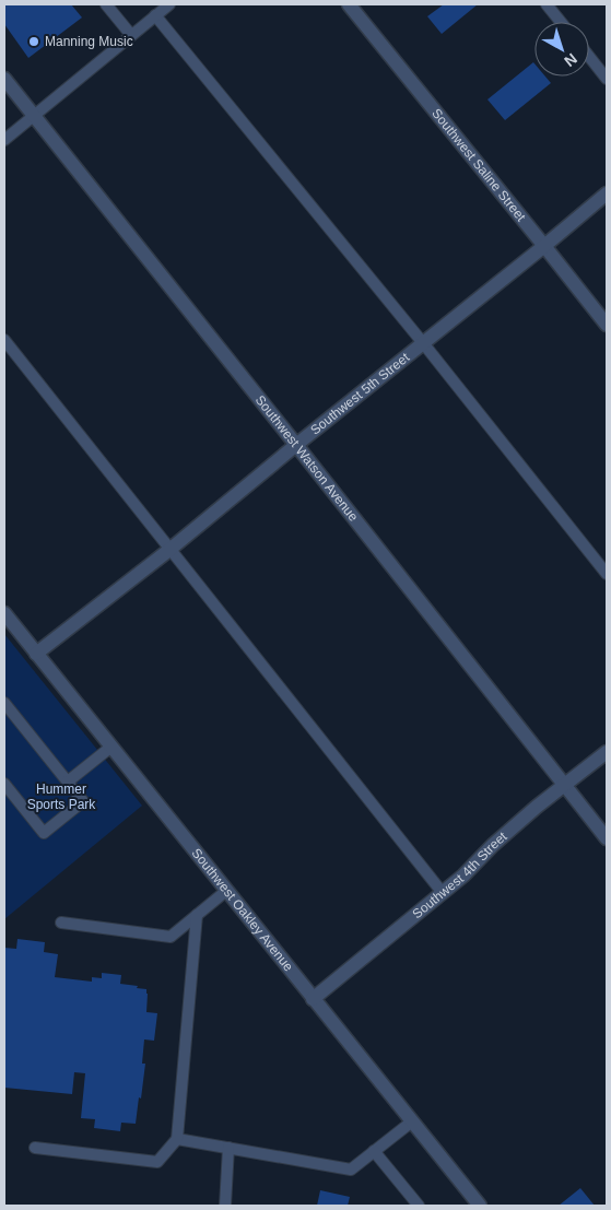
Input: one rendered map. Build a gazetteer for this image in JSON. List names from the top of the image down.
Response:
{
  "streets": {
    "street": [
      "Southwest Saline Street",
      "Southwest 5th Street",
      "Southwest Watson Avenue",
      "Southwest 4th Street",
      "Southwest Oakley Avenue"
    ]
  },
  "crossings": [
    ["Southwest Saline Street", "Southwest 5th Street"],
    ["Southwest 5th Street", "Southwest Watson Avenue"],
    ["Southwest 5th Street", "Southwest Oakley Avenue"],
    ["Southwest Watson Avenue", "Southwest 4th Street"],
    ["Southwest 4th Street", "Southwest Oakley Avenue"]
  ],
  "parks": ["Hummer Sports Park"],
  "places": ["Manning Music"],
  "north": "bottom right"
}
